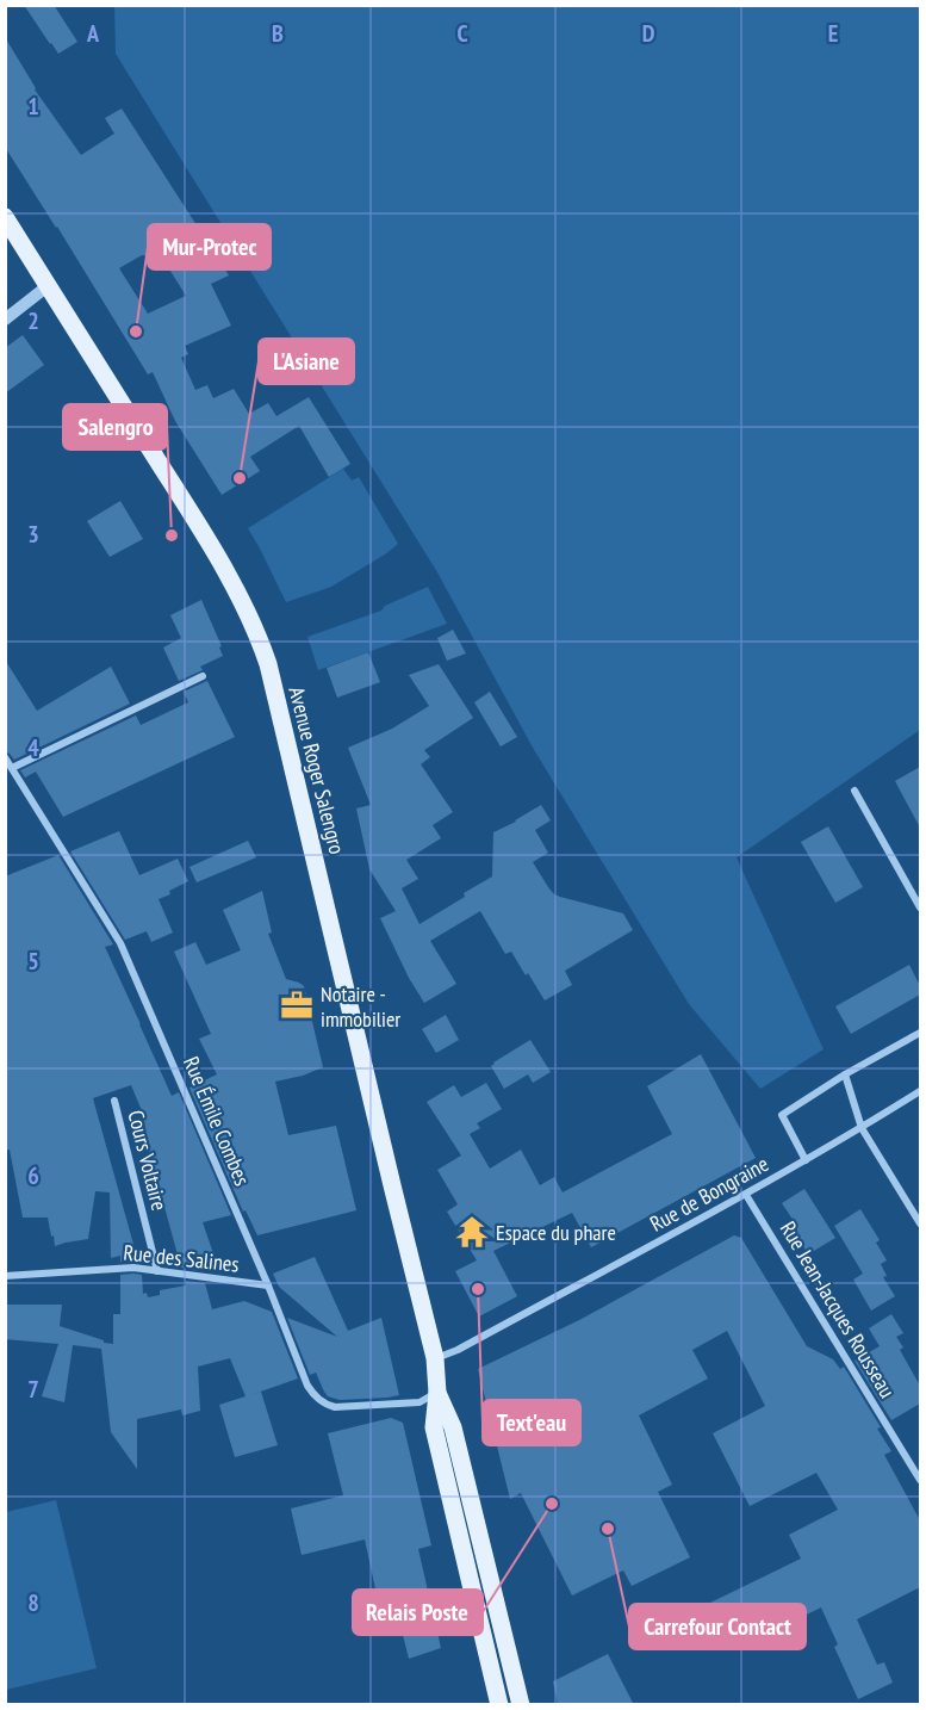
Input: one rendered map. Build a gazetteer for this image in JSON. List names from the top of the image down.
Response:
{
  "streets": {
    "main road": ["Avenue Roger Salengro"],
    "street": [
      "Rue Émile Combes",
      "Cours Voltaire",
      "Rue de Bongraine",
      "Rue des Salines",
      "Rue Jean-Jacques Rousseau"
    ]
  },
  "crossings": [
    ["Avenue Roger Salengro", "Rue Émile Combes"],
    ["Avenue Roger Salengro", "Rue de Bongraine"],
    ["Rue Émile Combes", "Rue des Salines"],
    ["Cours Voltaire", "Rue des Salines"],
    ["Rue de Bongraine", "Rue Jean-Jacques Rousseau"]
  ],
  "places": {
    "other": [
      "Mur-Protec",
      "L'Asiane",
      "Salengro",
      "Text'eau",
      "Relais Poste",
      "Carrefour Contact"
    ],
    "office": ["Notaire - immobilier"],
    "temple": ["Espace du phare"]
  },
  "grid": {
    "columns": [
      "A",
      "B",
      "C",
      "D",
      "E"
    ],
    "rows": [
      "1",
      "2",
      "3",
      "4",
      "5",
      "6",
      "7",
      "8"
    ]
  }
}
